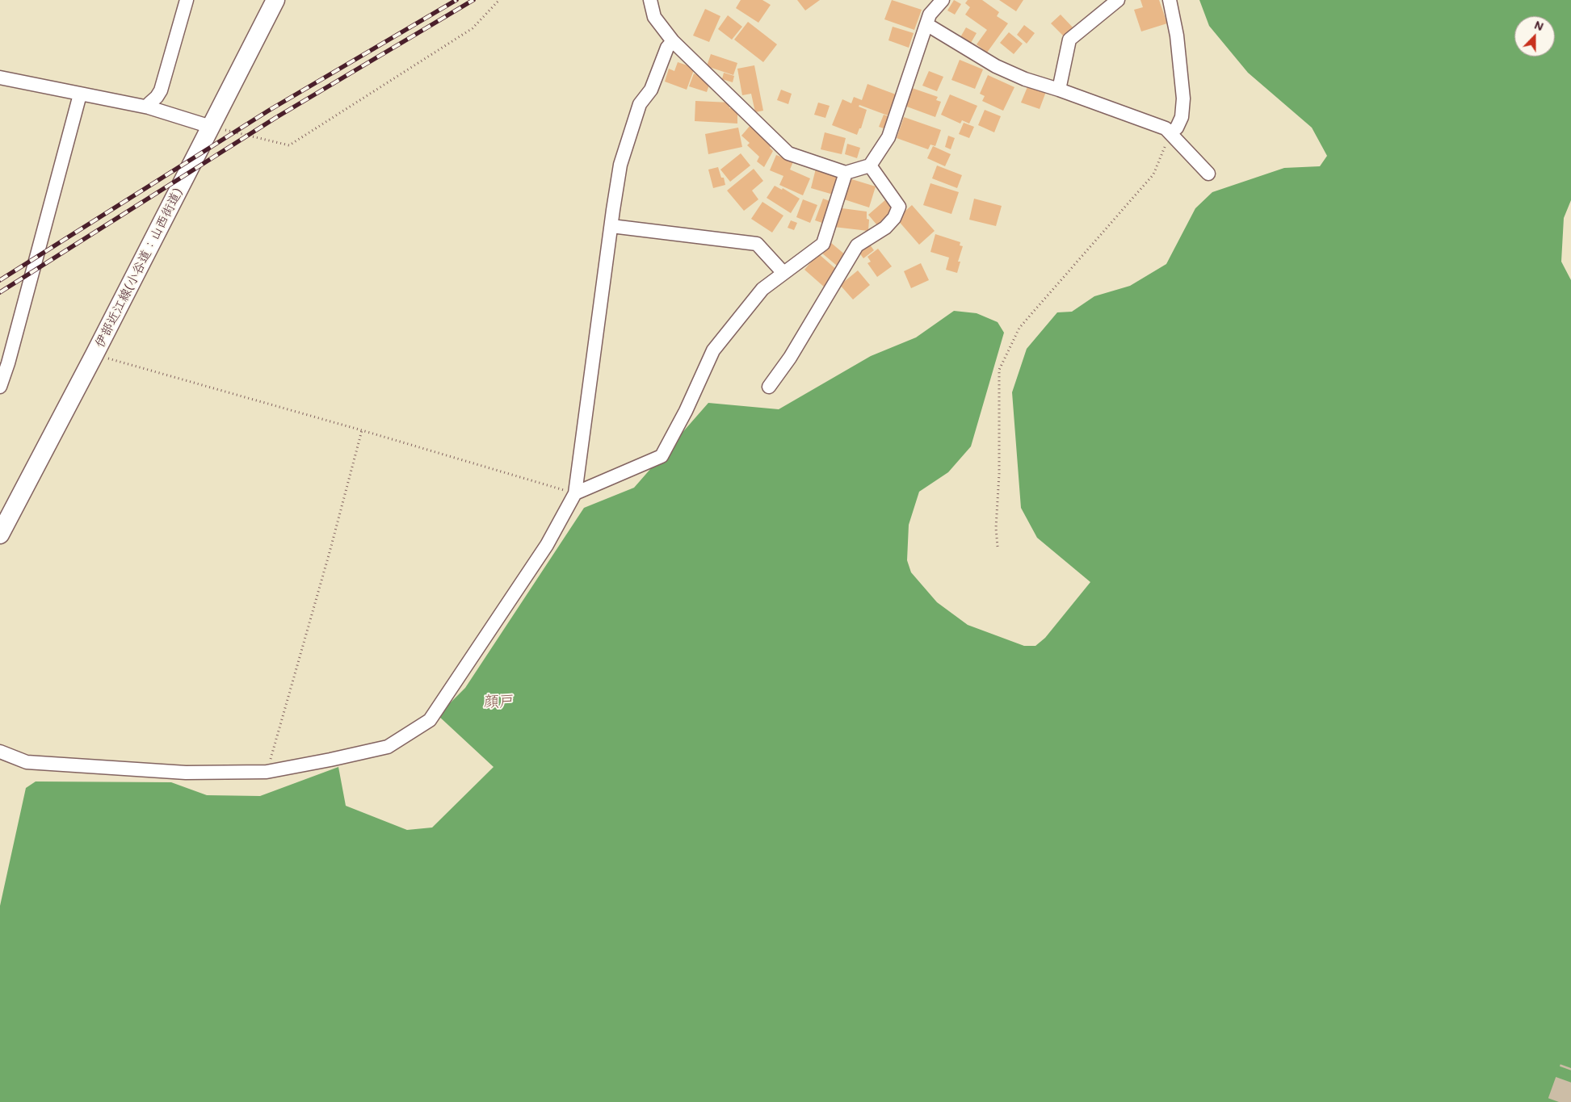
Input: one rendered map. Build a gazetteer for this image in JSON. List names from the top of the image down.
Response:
{
  "streets": {
    "main road": ["伊部近江線(小谷道：山西街道)"]
  },
  "districts": ["顔戸"],
  "north": "top"
}
